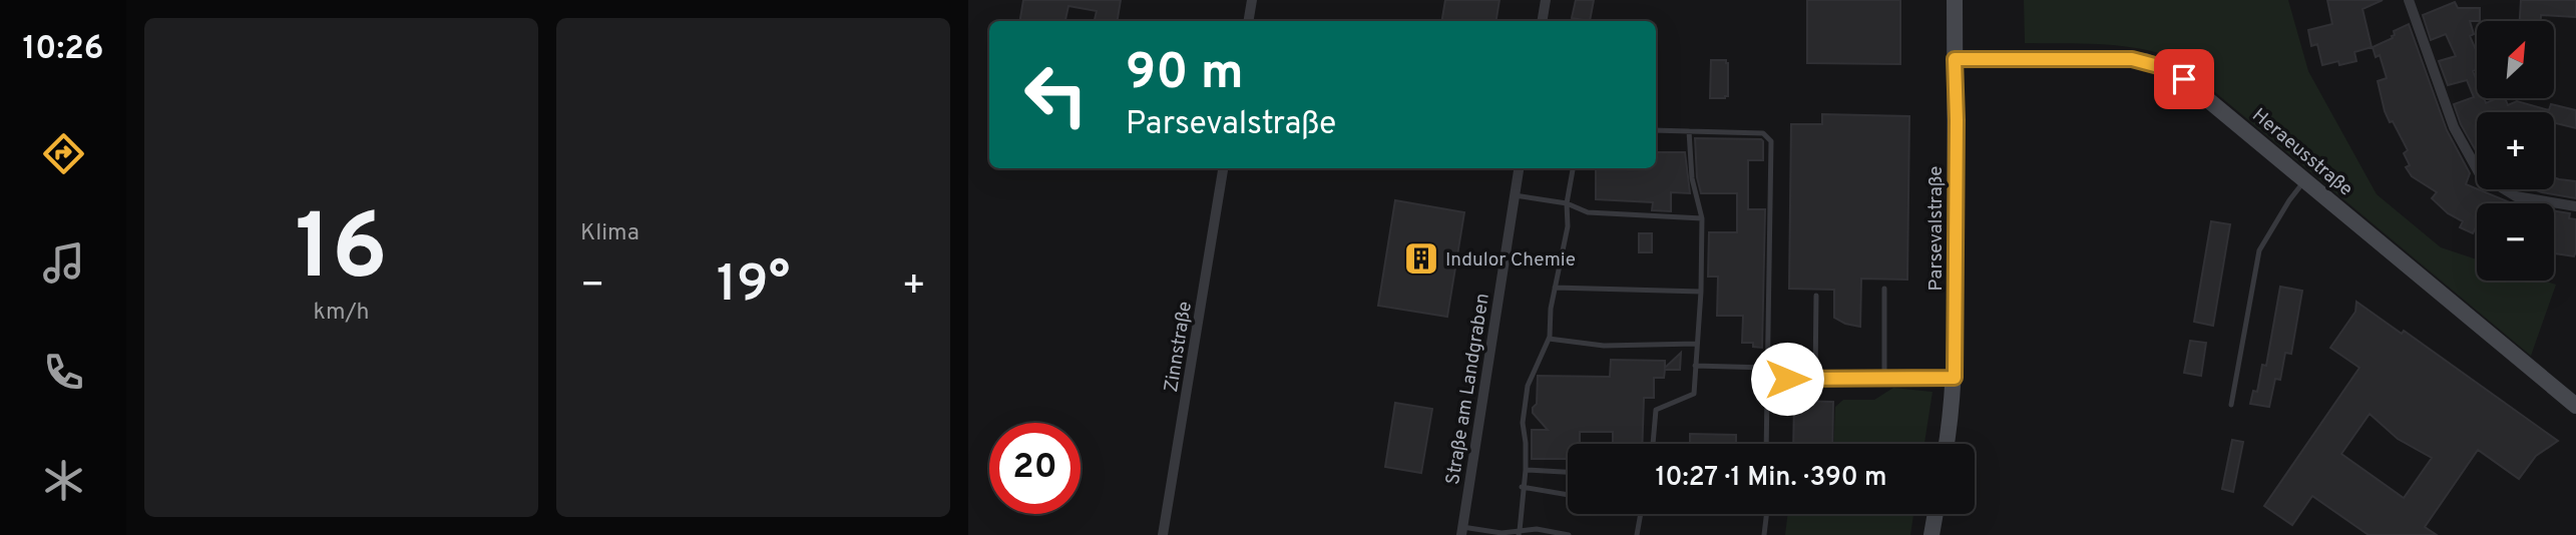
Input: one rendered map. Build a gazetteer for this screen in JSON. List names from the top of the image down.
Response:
{
  "streets": {
    "street": [
      "Heraeusstraße",
      "Parsevalstraße",
      "Zinnstraße",
      "Straße am Landgraben"
    ]
  },
  "crossings": [
    ["Heraeusstraße", "Parsevalstraße"]
  ],
  "places": {
    "building": ["Indulor Chemie"]
  },
  "north": "top right",
  "page": {
    "tabs": "10:26",
    "tile": [
      ["16", "km/h"],
      "Klima"
    ],
    "map_buttons": ["+", "−"],
    "turn": ["90 m", "Parsevalstraße"],
    "heat": ["−", "19°", "+"],
    "limit": "20",
    "trip": "10:27 · 1 Min. · 390 m"
  }
}
